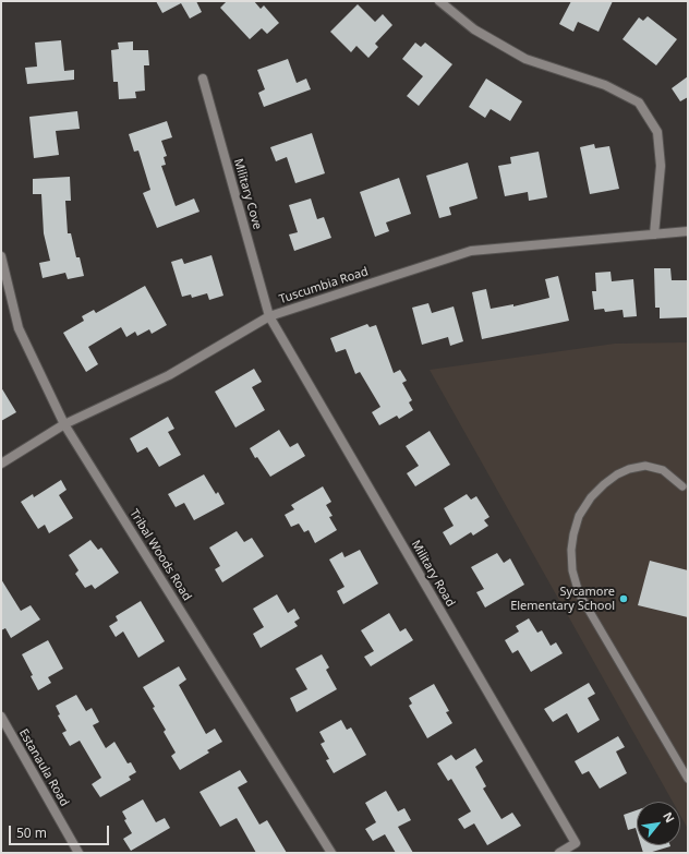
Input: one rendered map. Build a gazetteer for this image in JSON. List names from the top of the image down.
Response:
{
  "streets": {
    "street": [
      "Military Cove",
      "Tuscumbia Road",
      "Tribal Woods Road",
      "Military Road",
      "Estanaula Road"
    ]
  },
  "crossings": [
    ["Military Cove", "Tuscumbia Road"],
    ["Military Cove", "Military Road"],
    ["Tuscumbia Road", "Tribal Woods Road"],
    ["Tuscumbia Road", "Military Road"]
  ],
  "places": ["Sycamore Elementary School"],
  "scale_bar": "50 m",
  "north": "top right"
}
